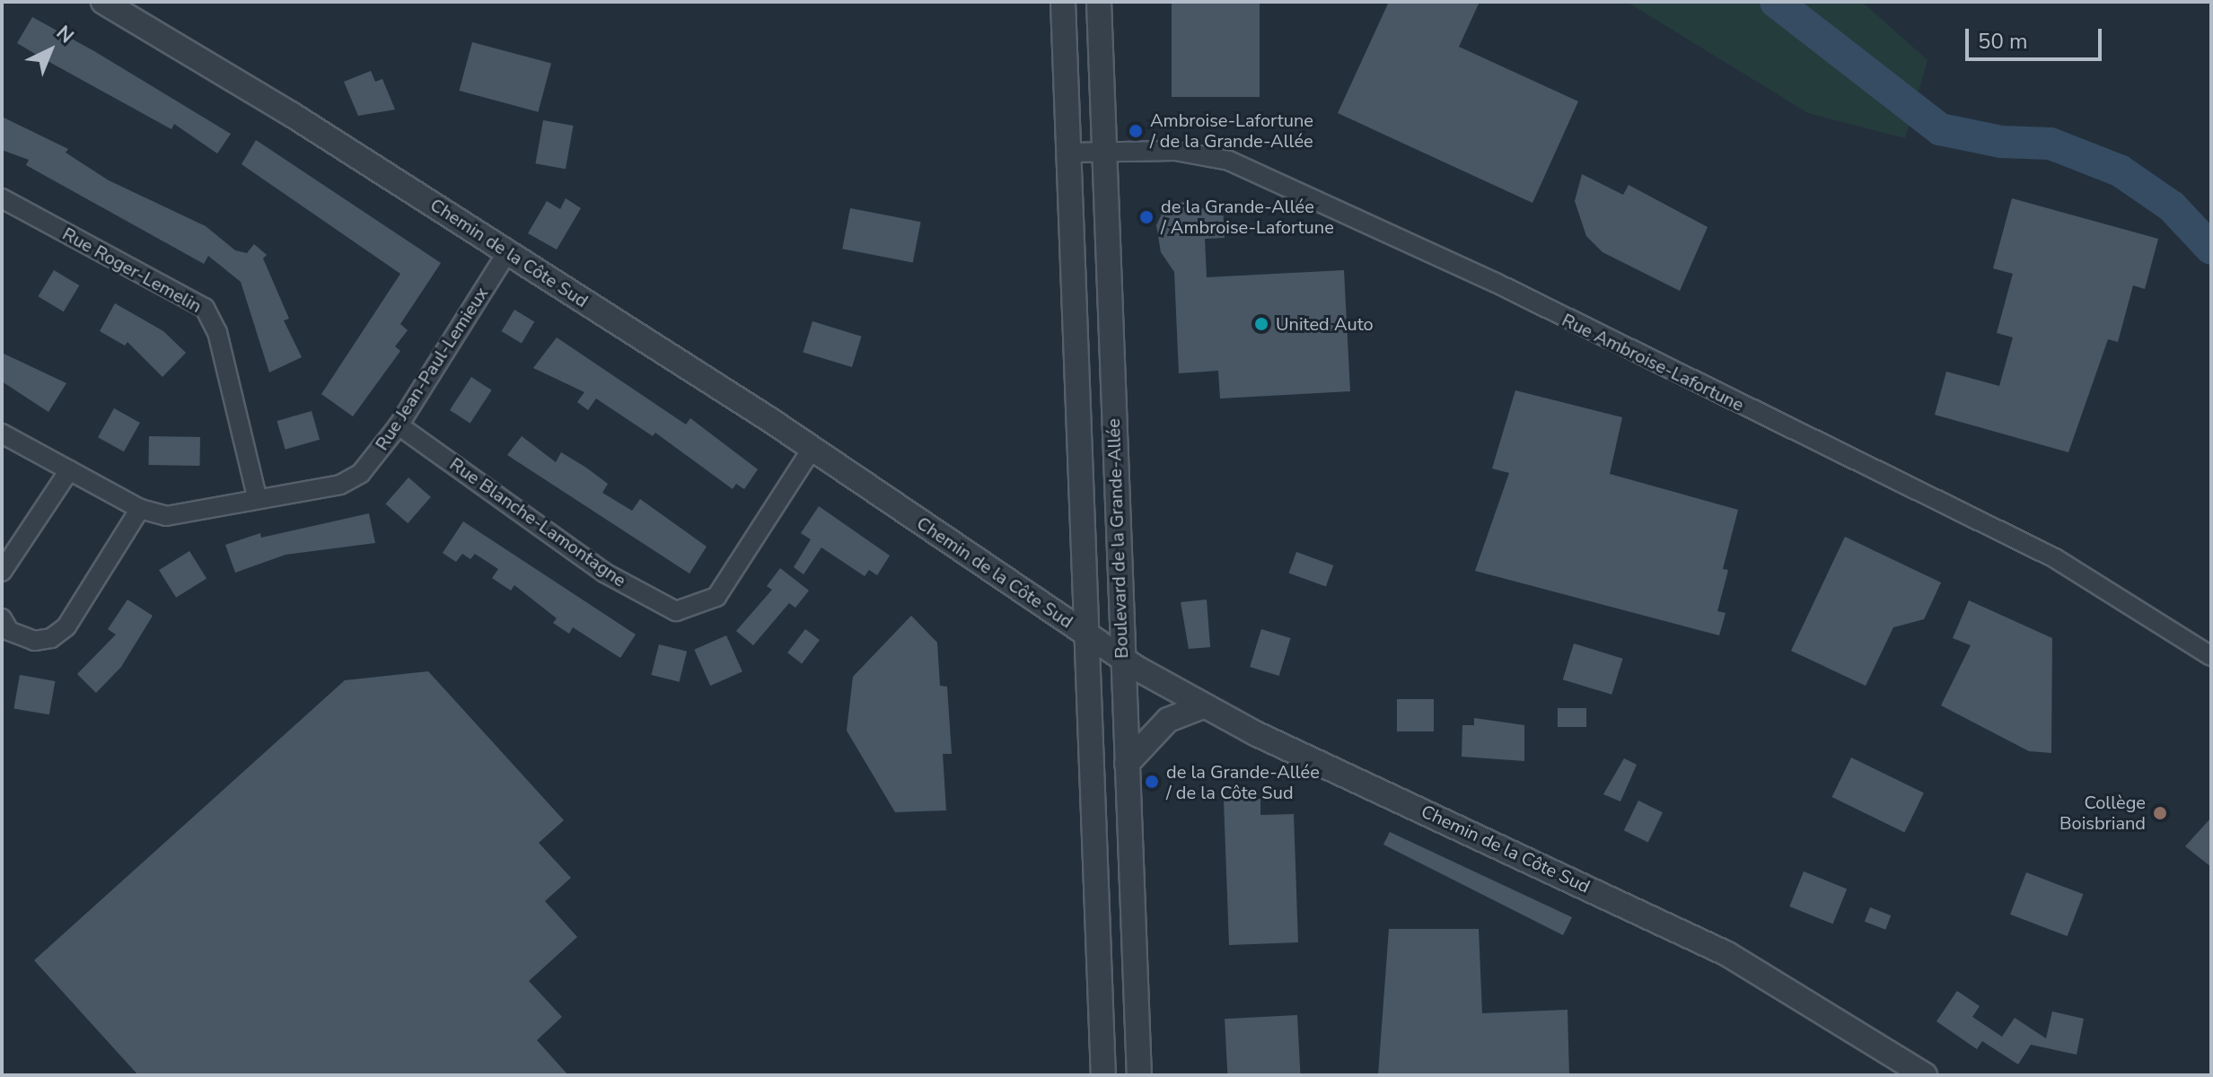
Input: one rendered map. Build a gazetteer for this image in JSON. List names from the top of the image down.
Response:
{
  "streets": {
    "street": [
      "Chemin de la Côte Sud",
      "Rue Roger-Lemelin",
      "Rue Ambroise-Lafortune",
      "Rue Jean-Paul-Lemieux",
      "Rue Blanche-Lamontagne",
      "Boulevard de la Grande-Allée"
    ]
  },
  "crossings": [
    ["Chemin de la Côte Sud", "Rue Jean-Paul-Lemieux"],
    ["Chemin de la Côte Sud", "Rue Blanche-Lamontagne"],
    ["Chemin de la Côte Sud", "Boulevard de la Grande-Allée"],
    ["Rue Roger-Lemelin", "Rue Jean-Paul-Lemieux"],
    ["Rue Ambroise-Lafortune", "Boulevard de la Grande-Allée"],
    ["Rue Jean-Paul-Lemieux", "Rue Blanche-Lamontagne"]
  ],
  "places": [
    "Ambroise-Lafortune / de la Grande-Allée",
    "de la Grande-Allée / Ambroise-Lafortune",
    "United Auto",
    "de la Grande-Allée / de la Côte Sud",
    "Collège Boisbriand"
  ],
  "scale_bar": "50 m",
  "north": "top right"
}
